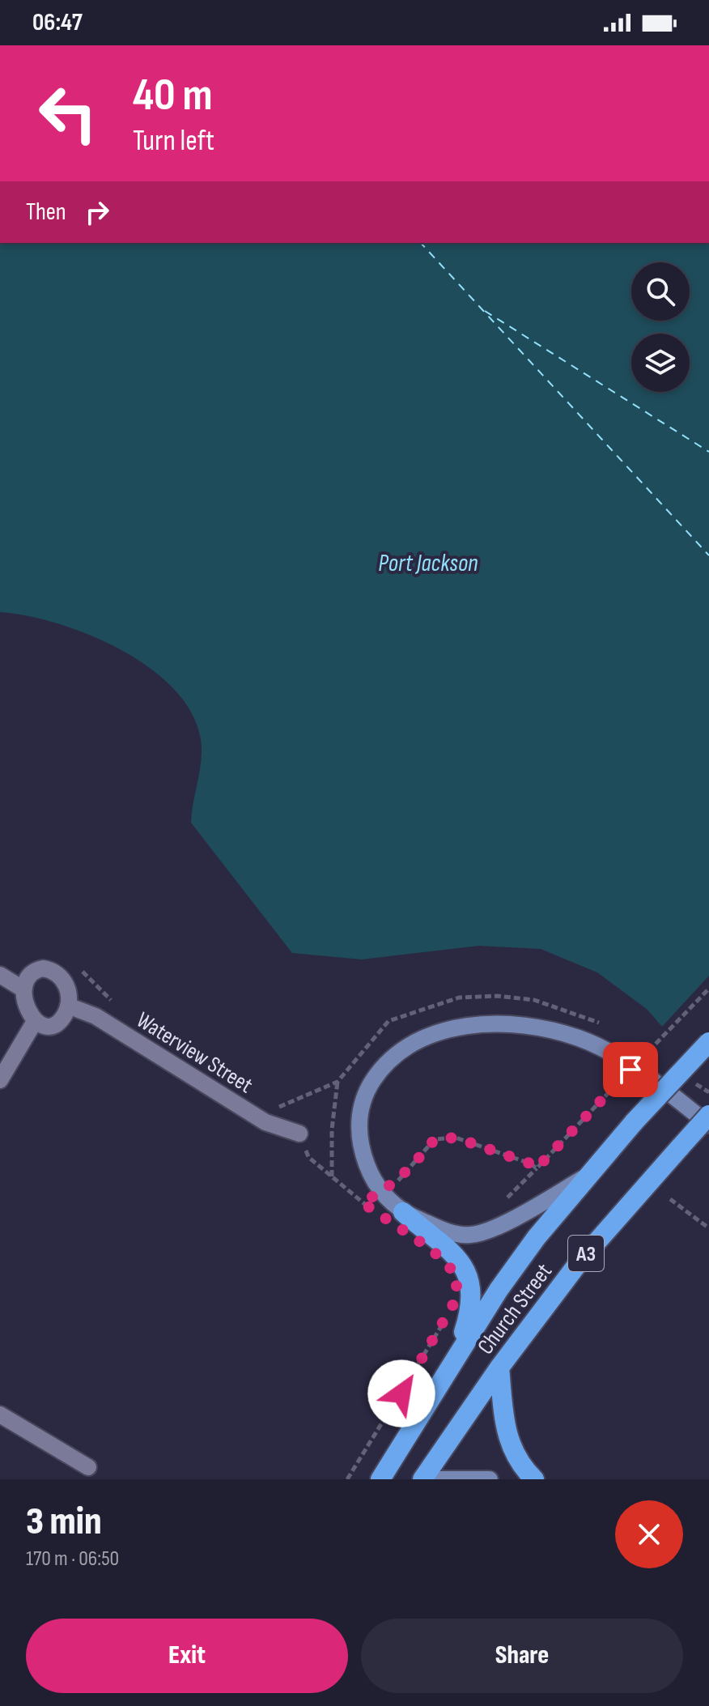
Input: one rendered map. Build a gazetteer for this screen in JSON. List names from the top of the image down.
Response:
{
  "streets": {
    "highway": ["A3", "Church Street"],
    "street": ["Waterview Street"]
  },
  "water": ["Port Jackson"],
  "page": {
    "status": "06:47",
    "turn": ["40 m", "Turn left"],
    "then": "Then",
    "heading": ["3 min", "170 m · 06:50"],
    "buttons": ["Exit", "Share"]
  }
}
